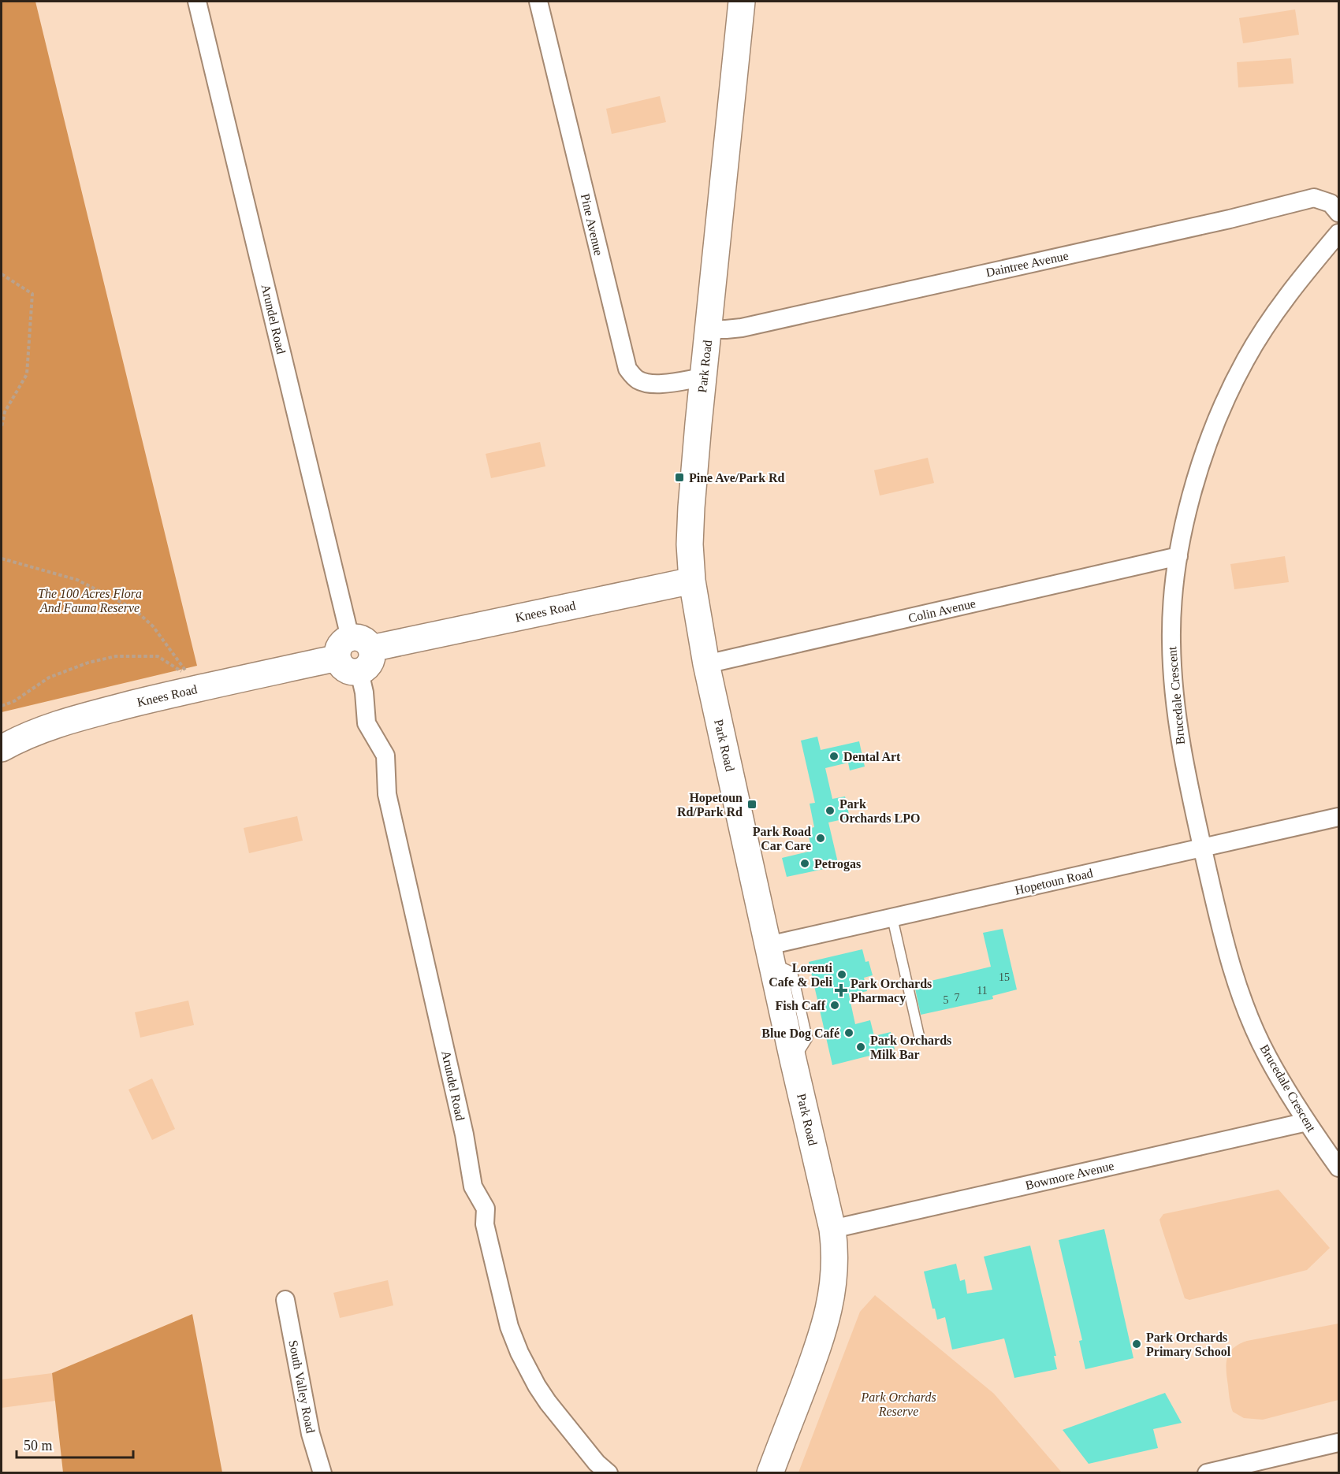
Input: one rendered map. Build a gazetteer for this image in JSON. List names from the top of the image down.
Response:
{
  "streets": {
    "street": [
      "Pine Avenue",
      "Daintree Avenue",
      "Arundel Road",
      "Park Road",
      "Colin Avenue",
      "Knees Road",
      "Brucedale Crescent",
      "Hopetoun Road",
      "Bowmore Avenue",
      "South Valley Road"
    ]
  },
  "crossings": [
    ["Pine Avenue", "Park Road"],
    ["Daintree Avenue", "Park Road"],
    ["Arundel Road", "Knees Road"],
    ["Park Road", "Colin Avenue"],
    ["Park Road", "Knees Road"],
    ["Park Road", "Hopetoun Road"],
    ["Park Road", "Bowmore Avenue"],
    ["Colin Avenue", "Brucedale Crescent"],
    ["Brucedale Crescent", "Hopetoun Road"],
    ["Brucedale Crescent", "Bowmore Avenue"]
  ],
  "parks": ["The 100 Acres Flora And Fauna Reserve", "Park Orchards Reserve"],
  "places": {
    "transit": ["Pine Ave/Park Rd", "Hopetoun Rd/Park Rd"],
    "other": [
      "Dental Art",
      "Park Orchards LPO",
      "Park Road Car Care",
      "Petrogas",
      "Lorenti Cafe & Deli",
      "Fish Caff",
      "Blue Dog Café",
      "Park Orchards Milk Bar",
      "Park Orchards Primary School"
    ],
    "health": ["Park Orchards Pharmacy"]
  },
  "house_numbers": [
    "15",
    "11",
    "7",
    "5"
  ],
  "scale_bar": "50 m"
}
